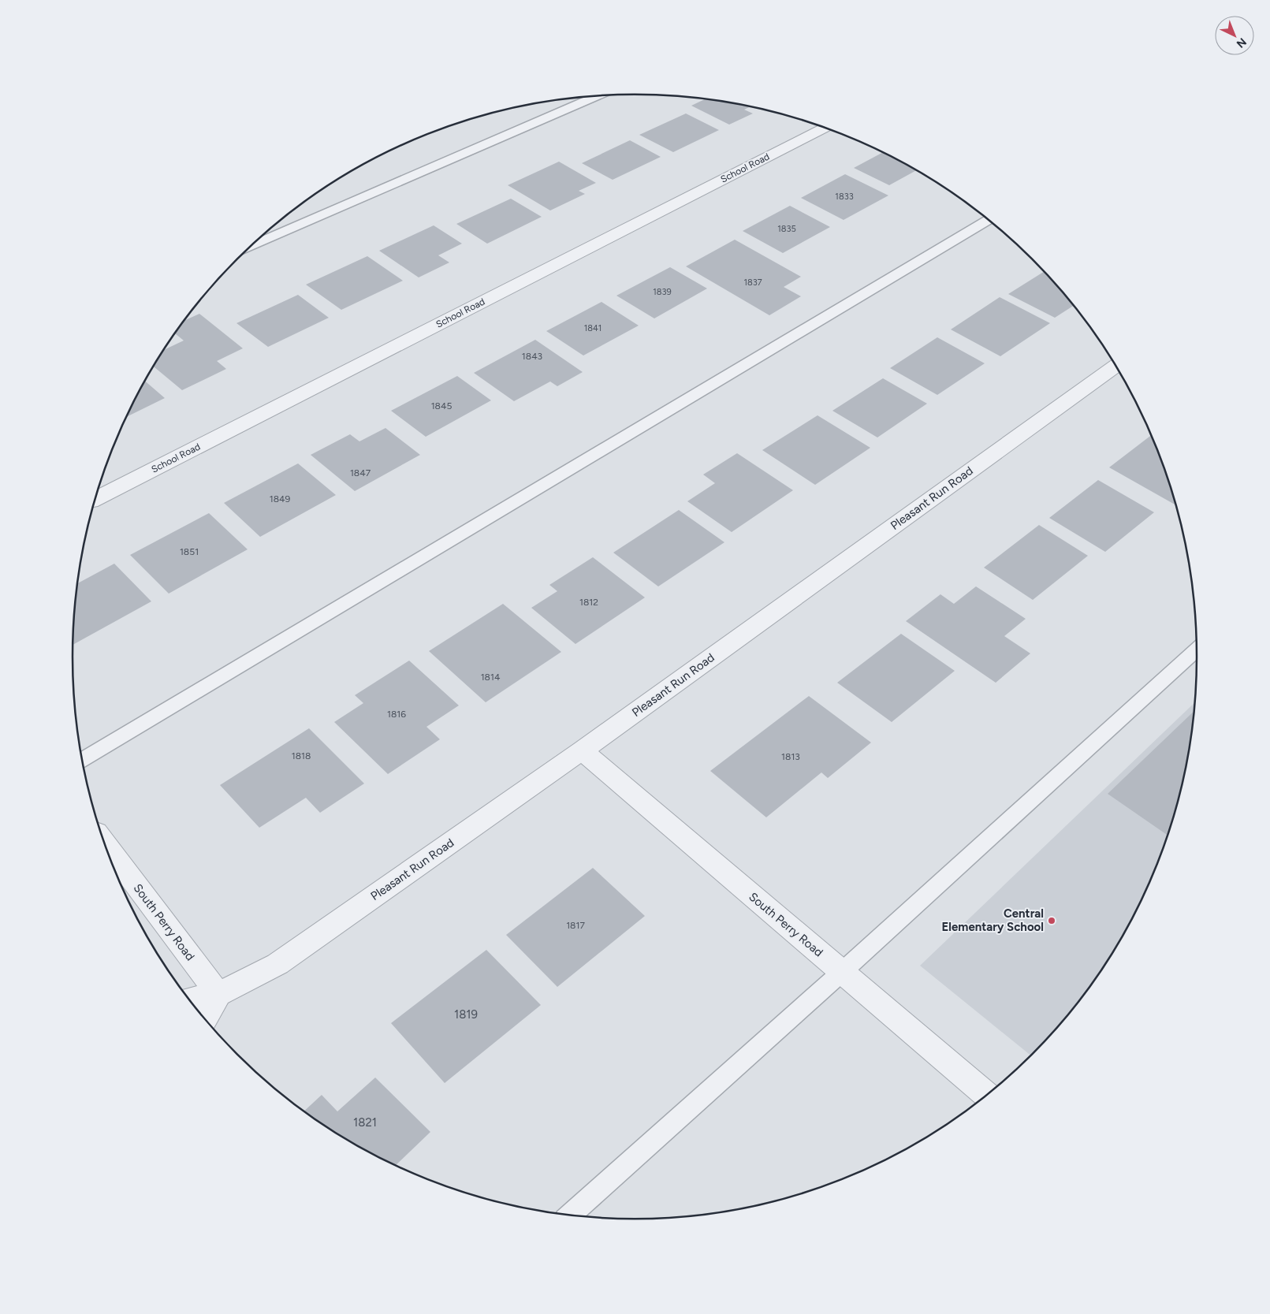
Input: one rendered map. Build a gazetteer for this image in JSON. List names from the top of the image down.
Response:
{
  "streets": {
    "street": ["School Road", "Pleasant Run Road", "South Perry Road"]
  },
  "crossings": [
    ["Pleasant Run Road", "South Perry Road"]
  ],
  "places": ["Central Elementary School"],
  "house_numbers": [
    "1833",
    "1835",
    "1837",
    "1839",
    "1841",
    "1843",
    "1845",
    "1847",
    "1849",
    "1851",
    "1812",
    "1814",
    "1816",
    "1818",
    "1813",
    "1817",
    "1819",
    "1821"
  ],
  "north": "bottom right"
}
